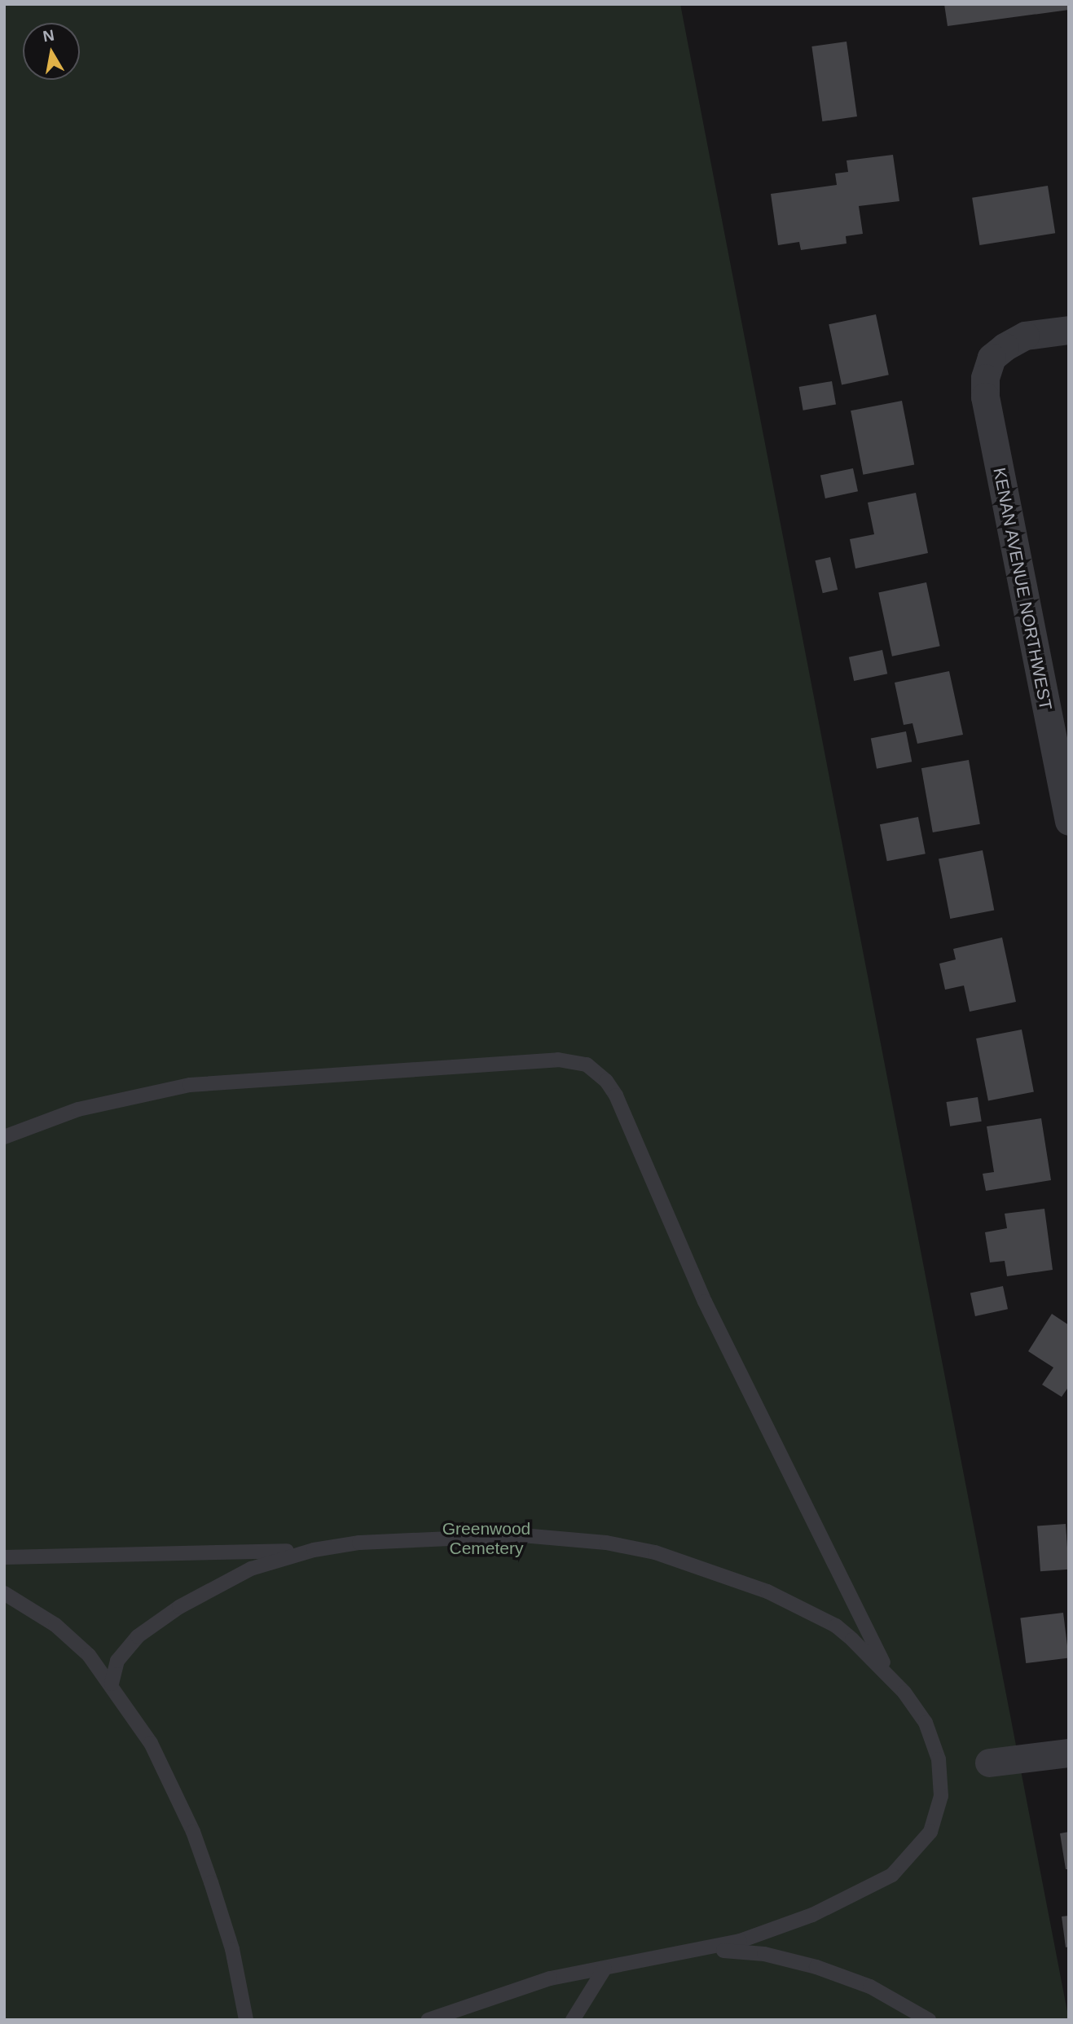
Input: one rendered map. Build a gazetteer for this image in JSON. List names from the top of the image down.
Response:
{
  "streets": {
    "street": ["KENAN AVENUE NORTHWEST"]
  },
  "parks": ["Greenwood Cemetery"],
  "north": "top"
}
